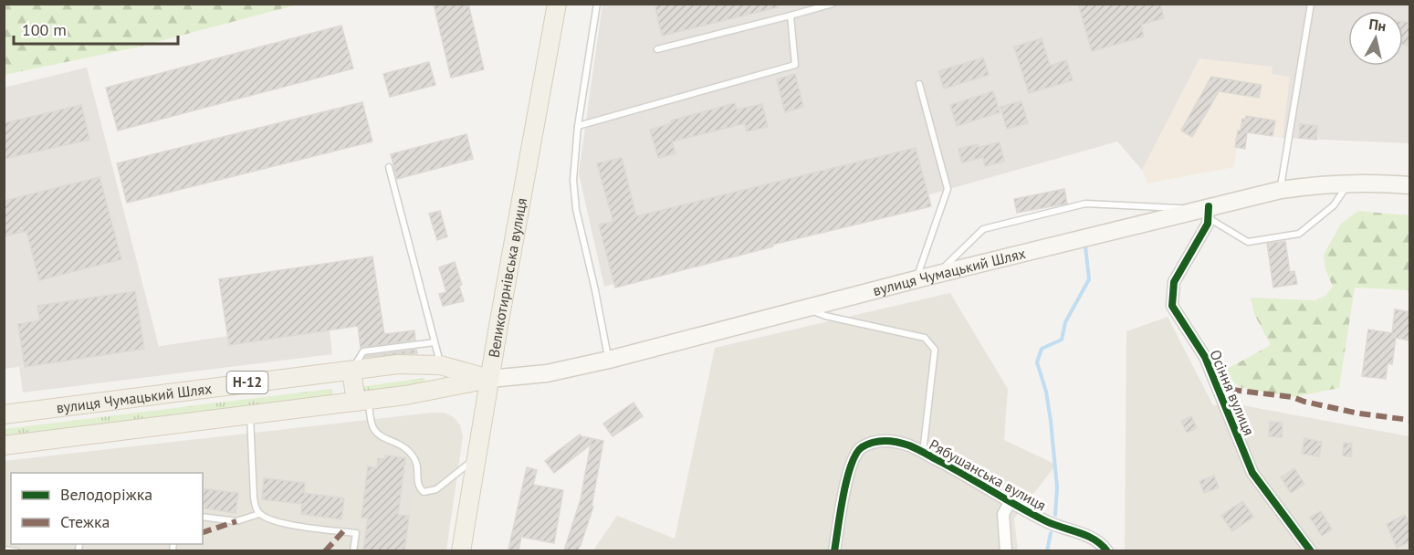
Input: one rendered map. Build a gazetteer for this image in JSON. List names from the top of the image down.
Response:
{
  "streets": {
    "main road": ["вулиця Чумацький Шлях", "Великотирнівська вулиця", "Н-12"],
    "street": ["Осіння вулиця", "Рябушанська вулиця"]
  },
  "crossings": [
    ["вулиця Чумацький Шлях", "Великотирнівська вулиця"],
    ["вулиця Чумацький Шлях", "Осіння вулиця"]
  ],
  "legend": ["Велодоріжка", "Стежка"],
  "scale_bar": "100 m",
  "north": "top"
}
